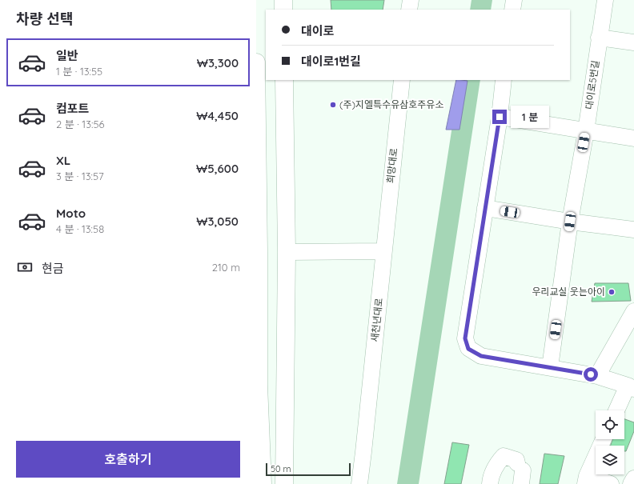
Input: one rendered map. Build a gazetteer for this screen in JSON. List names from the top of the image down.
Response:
{
  "streets": {
    "street": ["대이로5번길", "희망대로", "새천년대로"]
  },
  "crossings": [
    ["희망대로", "새천년대로"]
  ],
  "places": ["(주)지엘특수유삼호주유소", "우리교실 웃는아이"],
  "scale_bar": "50 m",
  "page": {
    "heading": "차량 선택",
    "banner": ["대이로", "대이로1번길"],
    "list": [
      {
        "name": "일반",
        "note": "1 분 · 13:55",
        "value": "₩3,300"
      },
      {
        "name": "컴포트",
        "note": "2 분 · 13:56",
        "value": "₩4,450"
      },
      {
        "name": "XL",
        "note": "3 분 · 13:57",
        "value": "₩5,600"
      },
      {
        "name": "Moto",
        "note": "4 분 · 13:58",
        "value": "₩3,050"
      }
    ],
    "bubble": "1 분",
    "pay": ["현금", "210 m"],
    "buttons": "호출하기",
    "scale": "50 m"
  }
}
